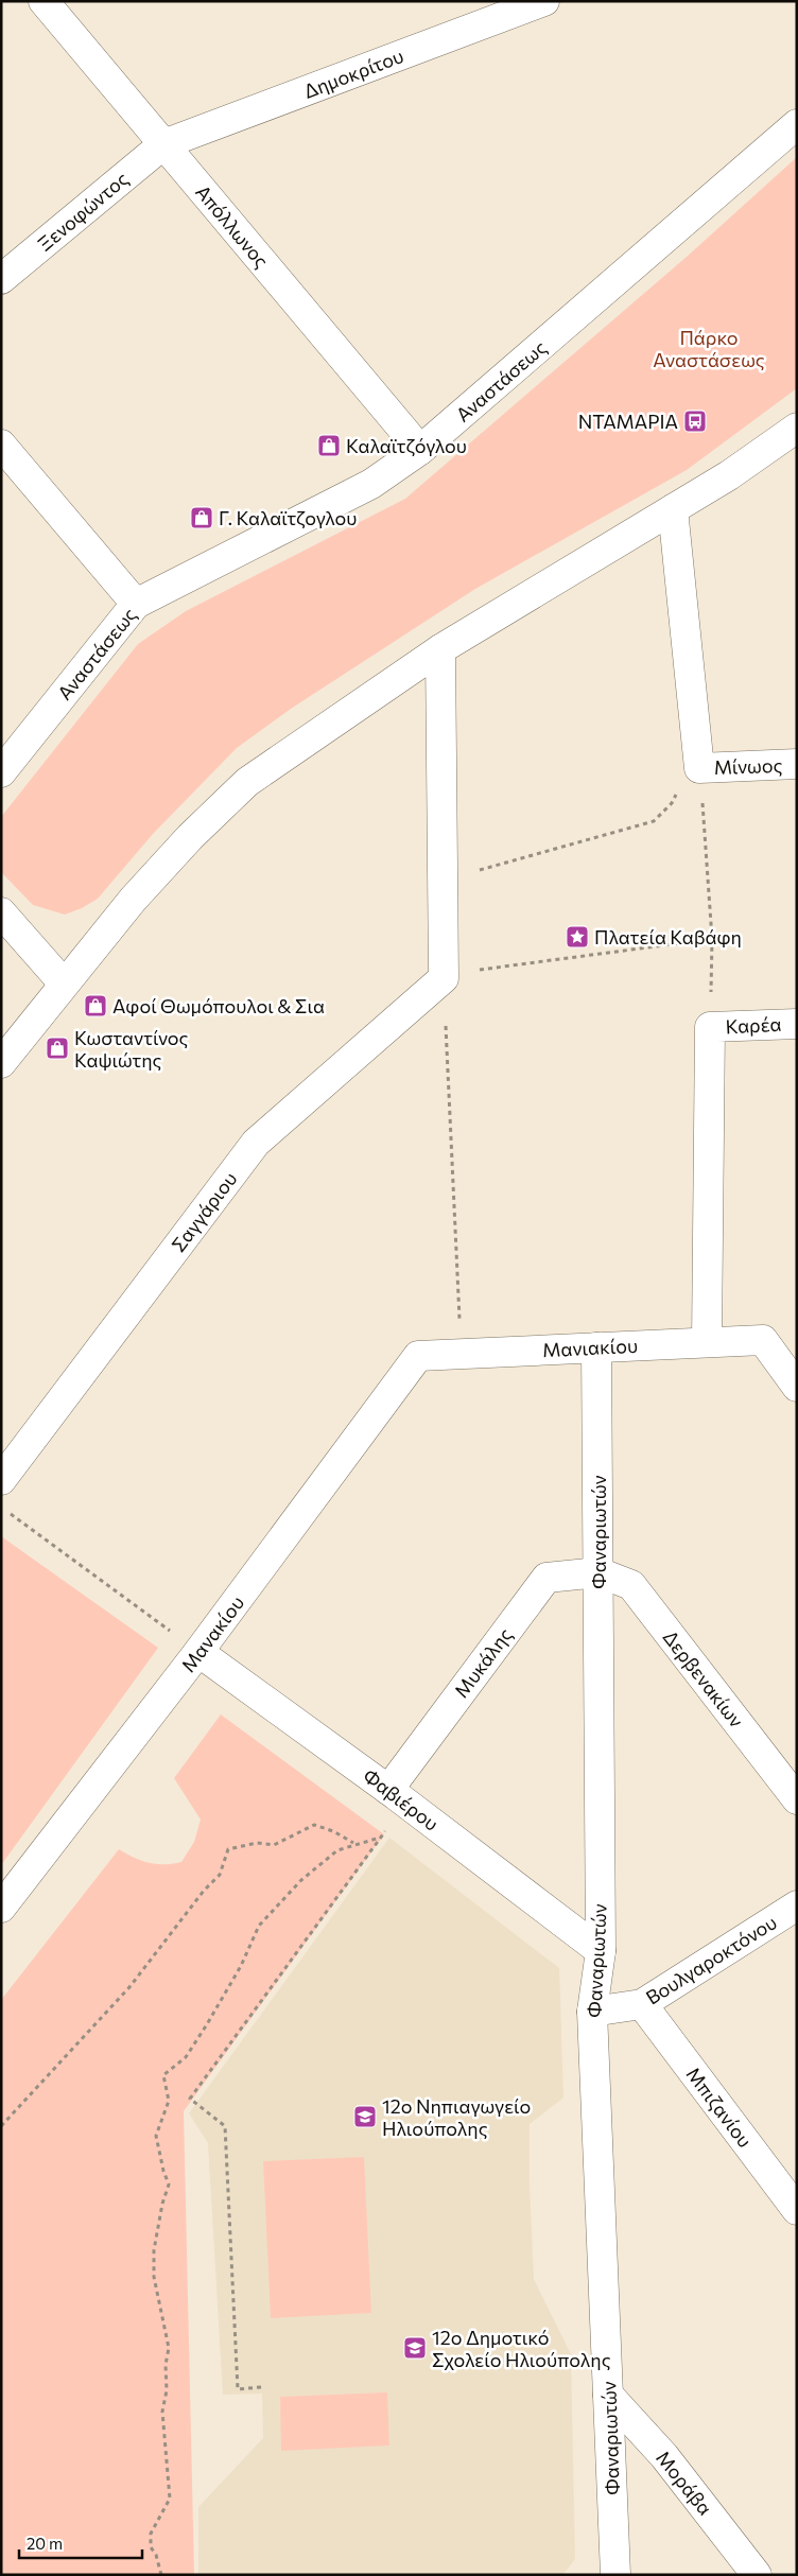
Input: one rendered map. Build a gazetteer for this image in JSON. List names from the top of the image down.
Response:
{
  "streets": {
    "street": [
      "Δημοκρίτου",
      "Ξενοφώντος",
      "Απόλλωνος",
      "Αναστάσεως",
      "Μίνωος",
      "Καρέα",
      "Σαγγάριου",
      "Μανιακίου",
      "Φαναριωτών",
      "Μανακίου",
      "Μυκάλης",
      "Δερβενακίων",
      "Φαβιέρου",
      "Βουλγαροκτόνου",
      "Μπιζανίου",
      "Μοράβα"
    ]
  },
  "crossings": [
    ["Δημοκρίτου", "Ξενοφώντος"],
    ["Δημοκρίτου", "Απόλλωνος"],
    ["Ξενοφώντος", "Απόλλωνος"],
    ["Απόλλωνος", "Αναστάσεως"],
    ["Μανιακίου", "Φαναριωτών"],
    ["Μανιακίου", "Μανακίου"],
    ["Φαναριωτών", "Μυκάλης"],
    ["Φαναριωτών", "Δερβενακίων"],
    ["Φαναριωτών", "Φαβιέρου"],
    ["Φαναριωτών", "Βουλγαροκτόνου"],
    ["Φαναριωτών", "Μοράβα"],
    ["Μανακίου", "Φαβιέρου"],
    ["Μυκάλης", "Δερβενακίων"],
    ["Μυκάλης", "Φαβιέρου"],
    ["Βουλγαροκτόνου", "Μπιζανίου"]
  ],
  "parks": ["Πάρκο Αναστάσεως"],
  "places": {
    "bus stop": ["ΝΤΑΜΑΡΙΑ"],
    "shop": [
      "Καλαϊτζόγλου",
      "Γ. Καλαϊτζογλου",
      "Αφοί Θωμόπουλοι & Σια",
      "Κωσταντίνος Καψιώτης"
    ],
    "place": ["Πλατεία Καβάφη"],
    "school or university": ["12ο Νηπιαγωγείο Ηλιούπολης", "12ο Δημοτικό Σχολείο Ηλιούπολης"]
  },
  "scale_bar": "20 m"
}
